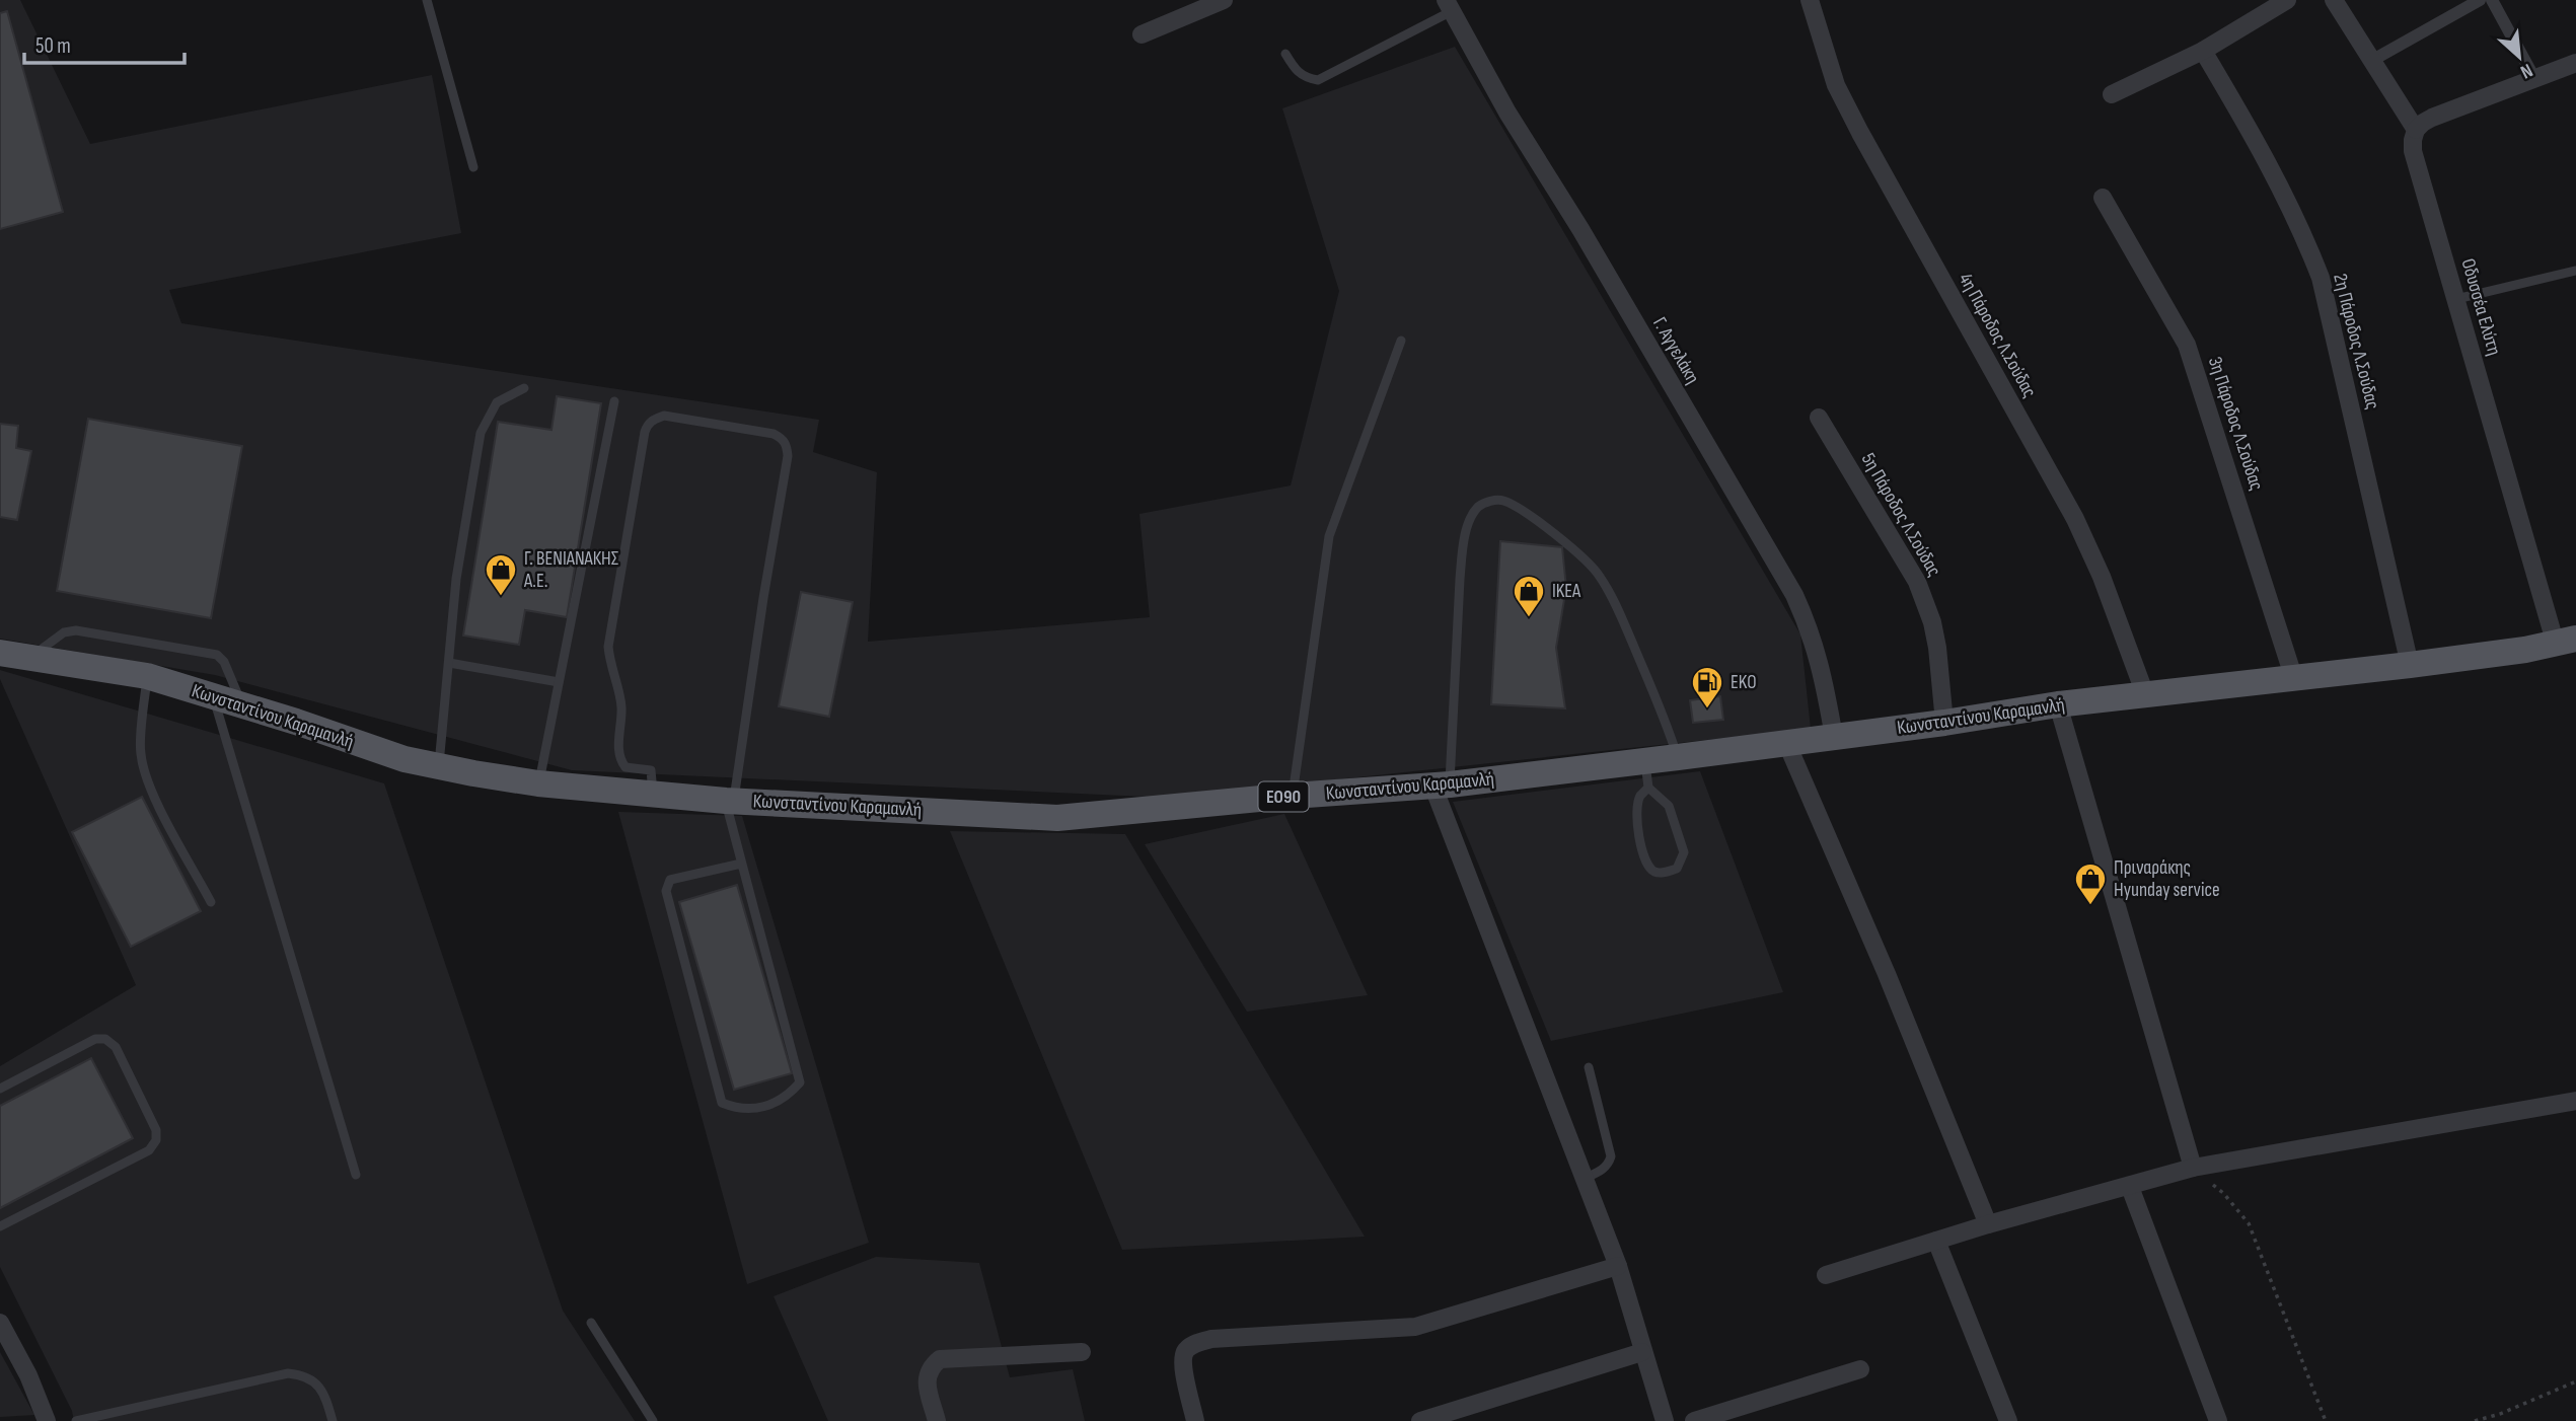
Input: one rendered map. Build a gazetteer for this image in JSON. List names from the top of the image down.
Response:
{
  "streets": {
    "main road": ["Κωνσταντίνου Καραμανλή", "ΕΟ90"],
    "street": [
      "Οδυσσέα Ελύτη",
      "4η Πάροδος Λ.Σούδας",
      "2η Πάροδος Λ.Σούδας",
      "Γ. Αγγελάκη",
      "3η Πάροδος Λ.Σούδας",
      "5η Πάροδος Λ.Σούδας"
    ]
  },
  "crossings": [
    ["Οδυσσέα Ελύτη", "Κωνσταντίνου Καραμανλή"],
    ["4η Πάροδος Λ.Σούδας", "Κωνσταντίνου Καραμανλή"],
    ["2η Πάροδος Λ.Σούδας", "Κωνσταντίνου Καραμανλή"],
    ["Γ. Αγγελάκη", "Κωνσταντίνου Καραμανλή"],
    ["3η Πάροδος Λ.Σούδας", "Κωνσταντίνου Καραμανλή"],
    ["5η Πάροδος Λ.Σούδας", "Κωνσταντίνου Καραμανλή"]
  ],
  "places": {
    "shop": ["Γ. ΒΕΝΙΑΝΑΚΗΣ A.E.", "IKEA", "Πριναράκης Hyunday service"],
    "fuel station": ["EKO"]
  },
  "scale_bar": "50 m",
  "north": "bottom right"
}
